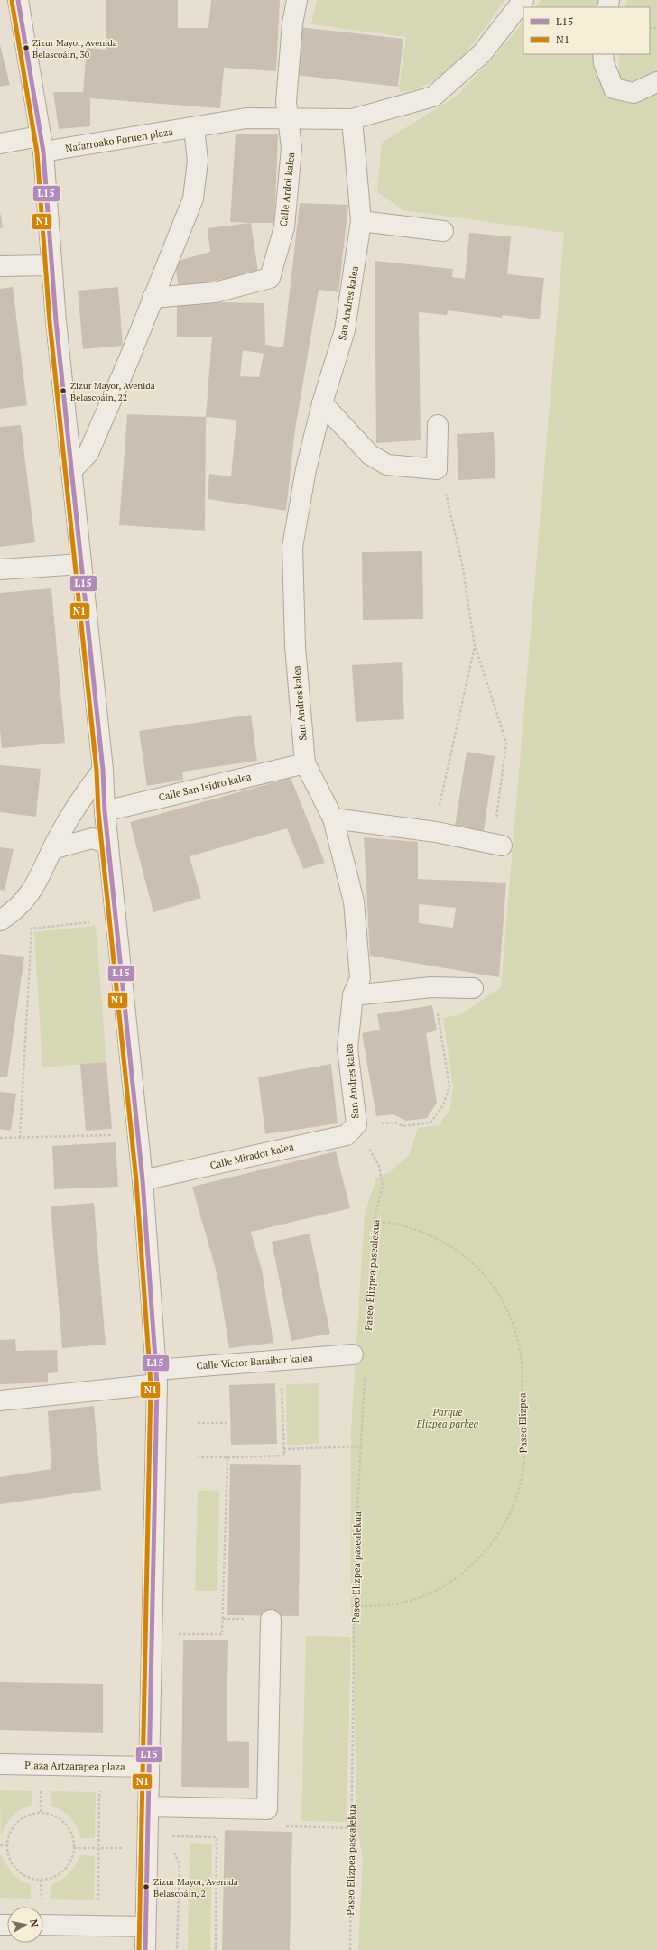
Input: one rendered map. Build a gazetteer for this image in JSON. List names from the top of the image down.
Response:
{
  "streets": {
    "street": [
      "Nafarroako Foruen plaza",
      "Calle Ardoi kalea",
      "San Andres kalea",
      "Calle San Isidro kalea",
      "Calle Mirador kalea",
      "Calle Víctor Baraibar kalea",
      "Plaza Artzarapea plaza"
    ],
    "path": ["Paseo Elizpea pasealekua", "Paseo Elizpea"]
  },
  "crossings": [
    ["Nafarroako Foruen plaza", "Calle Ardoi kalea"],
    ["Nafarroako Foruen plaza", "San Andres kalea"],
    ["San Andres kalea", "Calle San Isidro kalea"],
    ["San Andres kalea", "Calle Mirador kalea"],
    ["Paseo Elizpea pasealekua", "Paseo Elizpea"]
  ],
  "parks": ["Parque Elizpea parkea"],
  "places": ["Zizur Mayor, Avenida Belascoáin, 30", "Zizur Mayor, Avenida Belascoáin, 22", "Zizur Mayor, Avenida Belascoáin, 2"],
  "lines": ["transit line L15", "transit line N1"],
  "legend": ["L15", "N1"],
  "north": "right"
}
